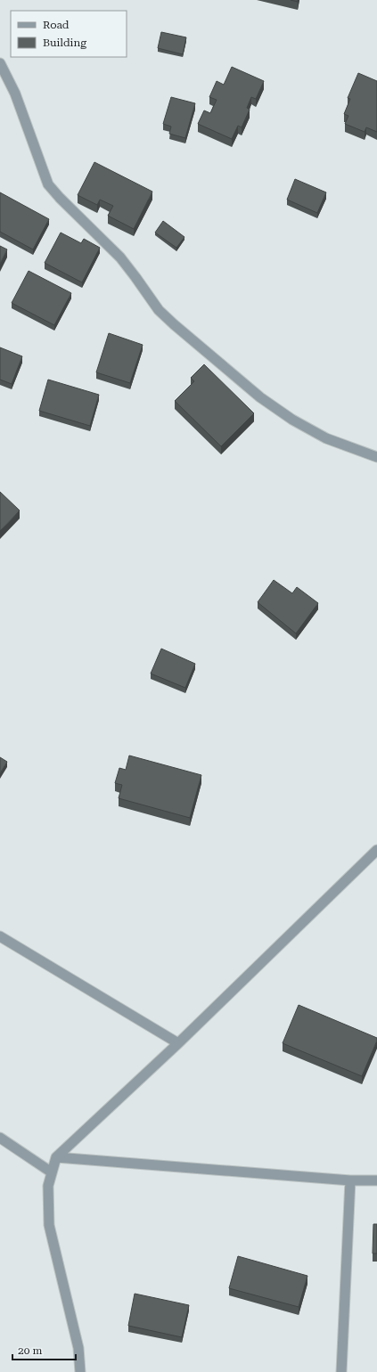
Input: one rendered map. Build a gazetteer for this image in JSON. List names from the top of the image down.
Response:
{
  "legend": ["Road", "Building"],
  "scale_bar": "20 m"
}
